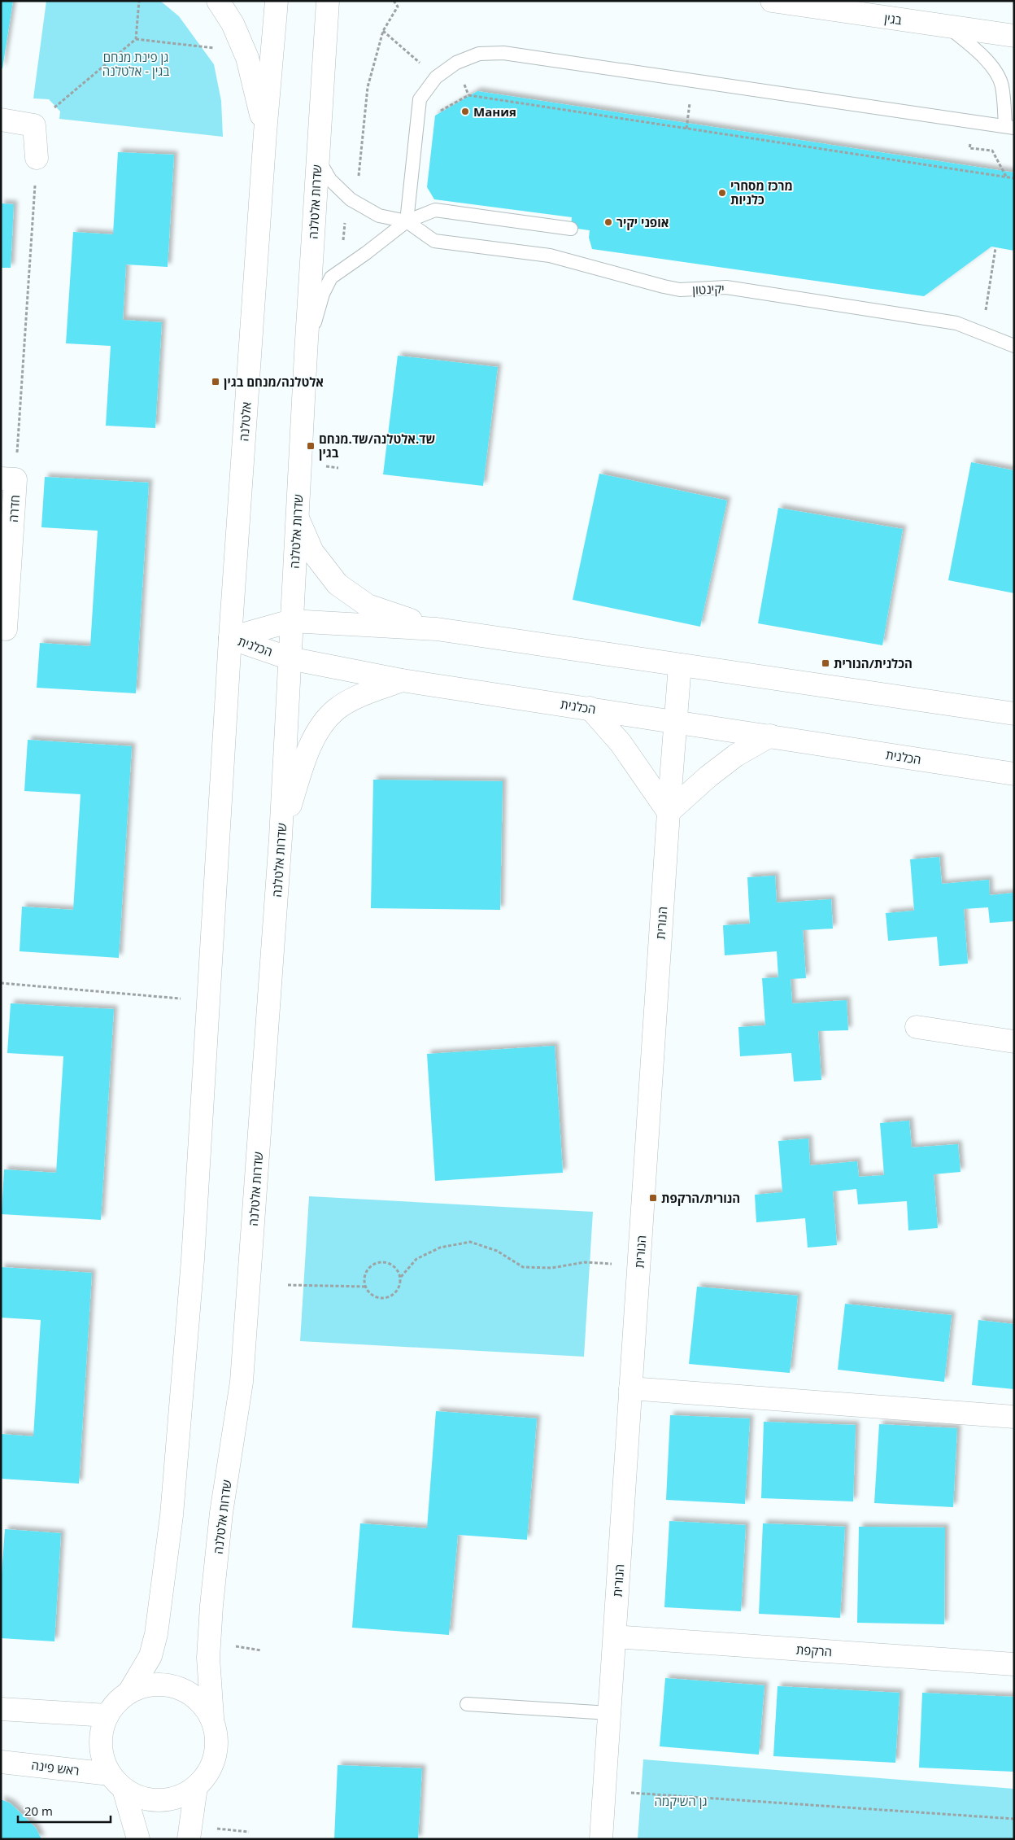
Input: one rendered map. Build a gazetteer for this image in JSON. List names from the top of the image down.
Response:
{
  "streets": {
    "main road": [
      "בגין",
      "שדרות אלטלנה",
      "אלטלנה",
      "חדרה",
      "הכלנית",
      "הנורית",
      "הרקפת",
      "ראש פינה"
    ],
    "lane": ["יקינטון"]
  },
  "crossings": [
    ["שדרות אלטלנה", "הכלנית"],
    ["שדרות אלטלנה", "ראש פינה"],
    ["אלטלנה", "הכלנית"],
    ["הכלנית", "הנורית"],
    ["הנורית", "הרקפת"]
  ],
  "parks": ["גן פינת מנחם בגין - אלטלנה", "גן השיקמה"],
  "places": {
    "other": ["Мания", "מרכז מסחרי כלניות", "אופני יקיר"],
    "transit": [
      "אלטלנה/מנחם בגין",
      "שד.אלטלנה/שד.מנחם בגין",
      "הכלנית/הנורית",
      "הנורית/הרקפת"
    ]
  },
  "scale_bar": "20 m"
}
